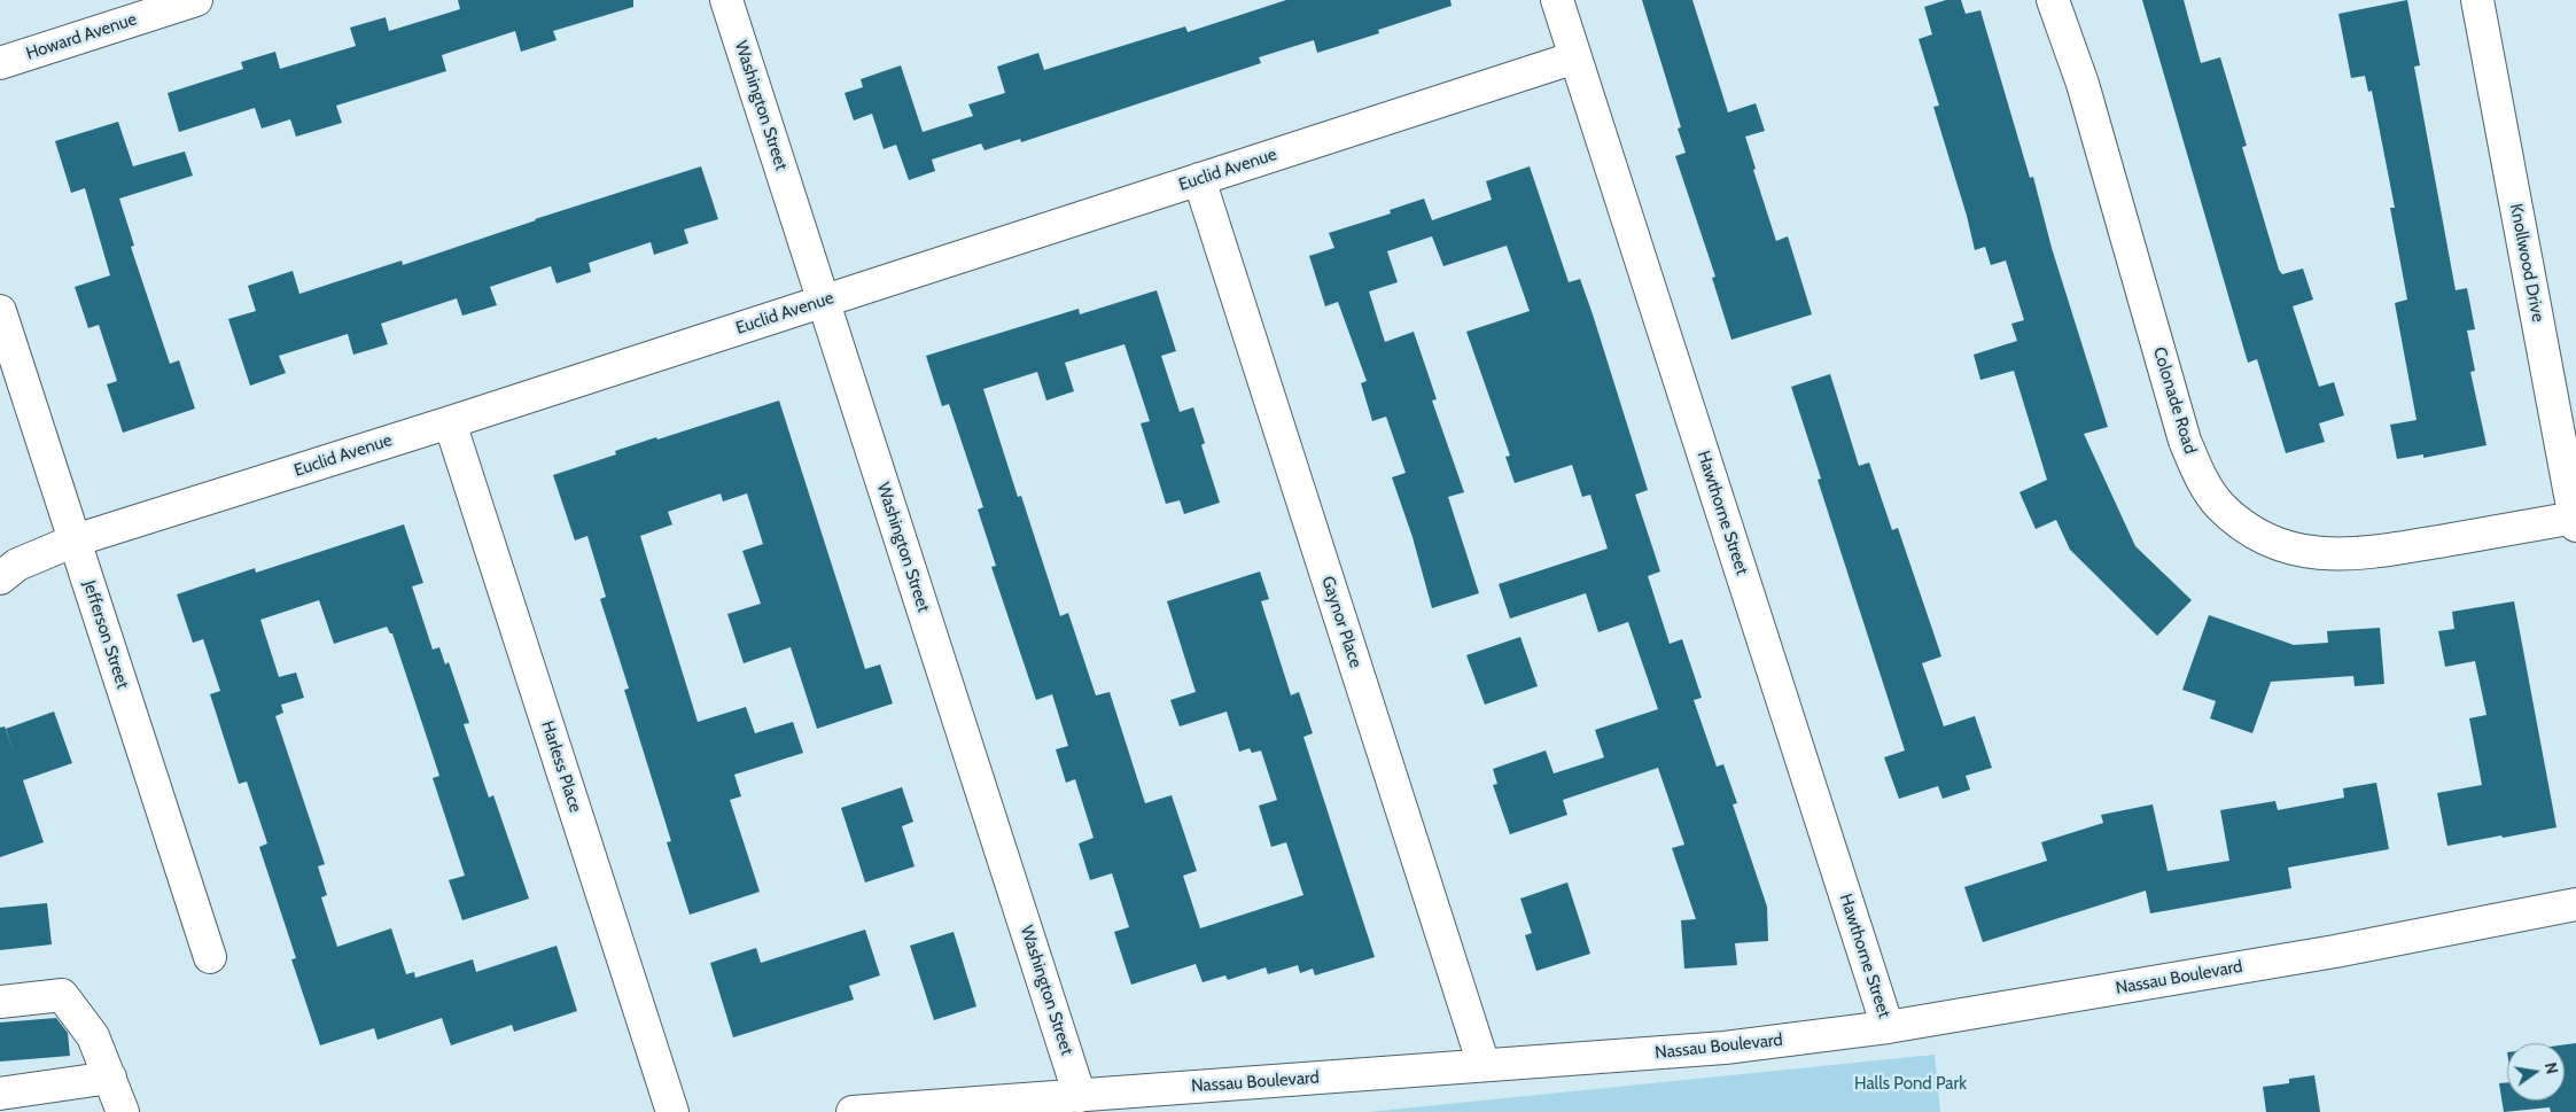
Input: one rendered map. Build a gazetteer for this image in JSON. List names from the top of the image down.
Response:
{
  "streets": {
    "street": [
      "Howard Avenue",
      "Washington Street",
      "Euclid Avenue",
      "Knollwood Drive",
      "Colonade Road",
      "Hawthorne Street",
      "Gaynor Place",
      "Jefferson Street",
      "Harless Place",
      "Nassau Boulevard"
    ]
  },
  "crossings": [
    ["Washington Street", "Euclid Avenue"],
    ["Washington Street", "Nassau Boulevard"],
    ["Euclid Avenue", "Hawthorne Street"],
    ["Euclid Avenue", "Gaynor Place"],
    ["Euclid Avenue", "Jefferson Street"],
    ["Euclid Avenue", "Harless Place"],
    ["Knollwood Drive", "Colonade Road"],
    ["Hawthorne Street", "Nassau Boulevard"],
    ["Gaynor Place", "Nassau Boulevard"]
  ],
  "parks": ["Halls Pond Park"],
  "north": "right"
}
